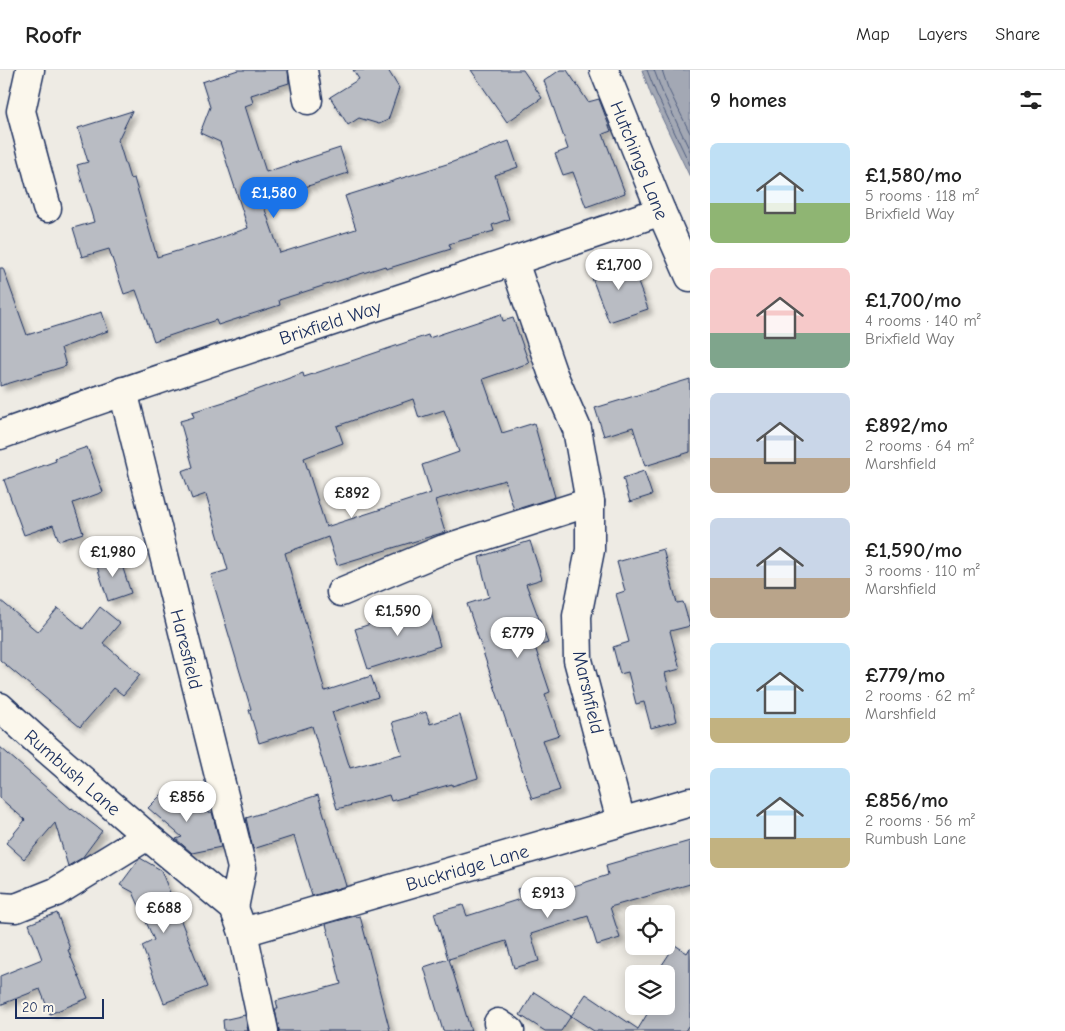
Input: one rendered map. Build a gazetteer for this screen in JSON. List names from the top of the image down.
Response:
{
  "streets": {
    "street": [
      "Hutchings Lane",
      "Brixfield Way",
      "Haresfield",
      "Marshfield",
      "Rumbush Lane",
      "Buckridge Lane"
    ]
  },
  "crossings": [
    ["Hutchings Lane", "Brixfield Way"],
    ["Brixfield Way", "Haresfield"],
    ["Brixfield Way", "Marshfield"],
    ["Haresfield", "Rumbush Lane"],
    ["Haresfield", "Buckridge Lane"],
    ["Marshfield", "Buckridge Lane"],
    ["Rumbush Lane", "Buckridge Lane"]
  ],
  "scale_bar": "20 m",
  "page": {
    "header": "Roofr",
    "nav": ["Map", "Layers", "Share"],
    "heading": "9 homes",
    "list": [
      {
        "name": "£1,580/mo",
        "note": "5 rooms · 118 m² · Brixfield Way"
      },
      {
        "name": "£1,700/mo",
        "note": "4 rooms · 140 m² · Brixfield Way"
      },
      {
        "name": "£892/mo",
        "note": "2 rooms · 64 m² · Marshfield"
      },
      {
        "name": "£1,590/mo",
        "note": "3 rooms · 110 m² · Marshfield"
      },
      {
        "name": "£779/mo",
        "note": "2 rooms · 62 m² · Marshfield"
      },
      {
        "name": "£856/mo",
        "note": "2 rooms · 56 m² · Rumbush Lane"
      }
    ],
    "price": [
      "£1,580",
      "£1,700",
      "£892",
      "£1,980",
      "£1,590",
      "£779",
      "£856",
      "£913",
      "£688"
    ],
    "scale": "20 m"
  }
}
